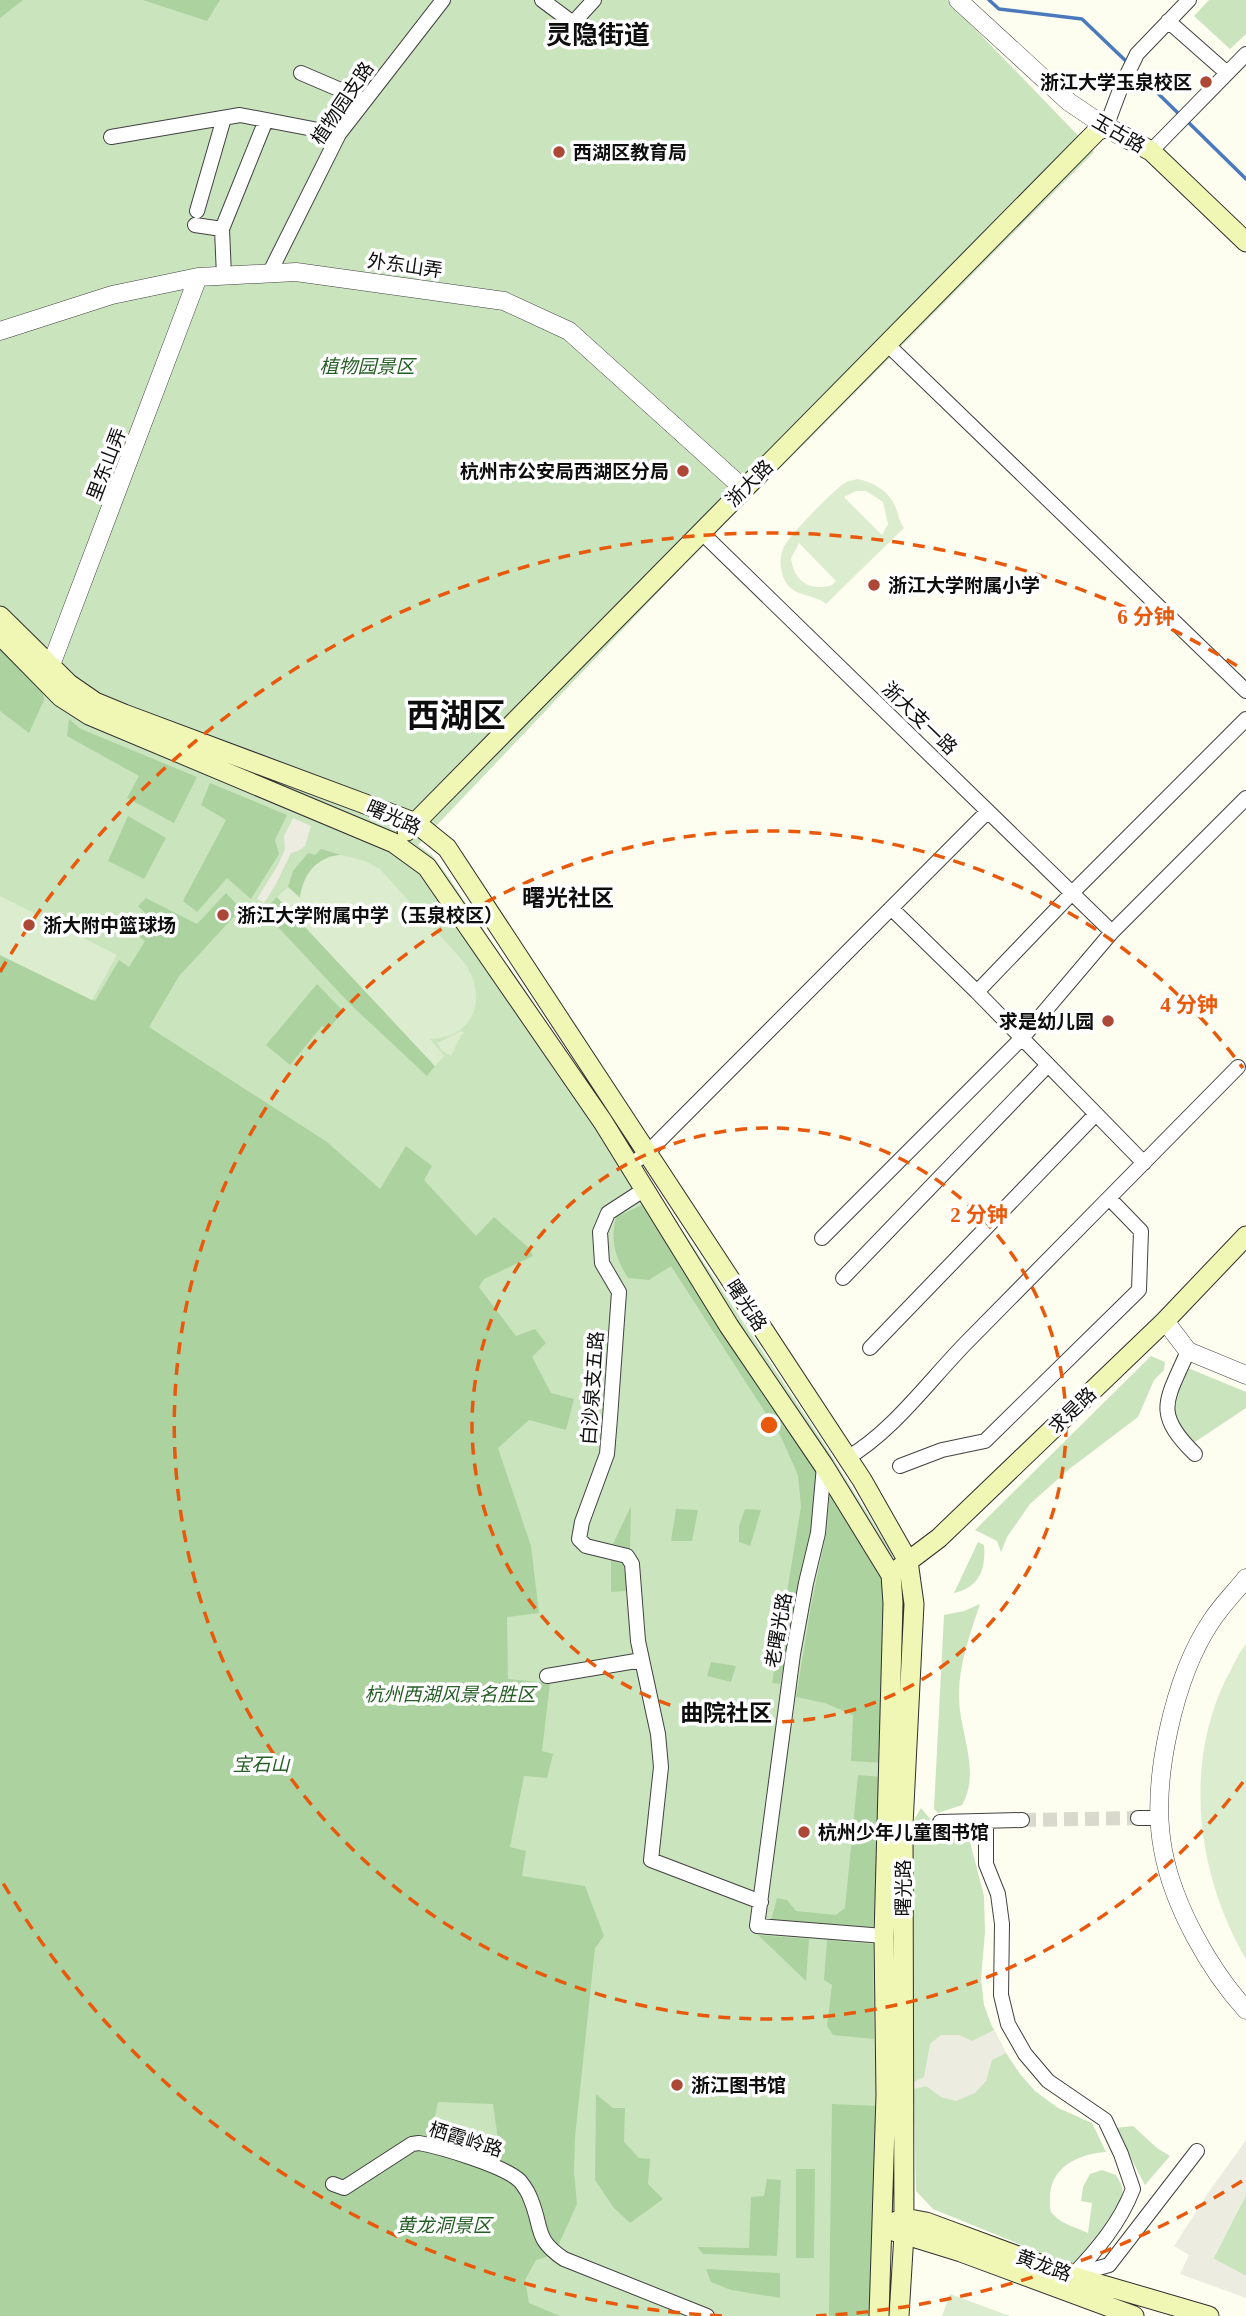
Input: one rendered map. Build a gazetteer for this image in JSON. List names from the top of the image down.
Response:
{
  "streets": {
    "main road": [
      "玉古路",
      "浙大路",
      "曙光路",
      "求是路",
      "黄龙路"
    ],
    "street": [
      "植物园支路",
      "外东山弄",
      "里东山弄",
      "浙大支一路",
      "白沙泉支五路",
      "老曙光路",
      "栖霞岭路"
    ]
  },
  "crossings": [
    ["植物园支路", "外东山弄"],
    ["玉古路", "浙大路"],
    ["外东山弄", "里东山弄"],
    ["外东山弄", "浙大路"],
    ["里东山弄", "曙光路"],
    ["浙大路", "浙大支一路"],
    ["浙大路", "曙光路"],
    ["曙光路", "白沙泉支五路"],
    ["曙光路", "求是路"],
    ["曙光路", "老曙光路"],
    ["曙光路", "黄龙路"]
  ],
  "districts": [
    "灵隐街道",
    "西湖区",
    "曙光社区",
    "曲院社区"
  ],
  "parks": [
    "植物园景区",
    "杭州西湖风景名胜区",
    "宝石山",
    "黄龙洞景区"
  ],
  "places": [
    "浙江大学玉泉校区",
    "西湖区教育局",
    "杭州市公安局西湖区分局",
    "浙江大学附属小学",
    "浙江大学附属中学（玉泉校区）",
    "浙大附中篮球场",
    "求是幼儿园",
    "杭州少年儿童图书馆",
    "浙江图书馆"
  ],
  "rings": ["6 分钟", "4 分钟", "2 分钟"]
}
